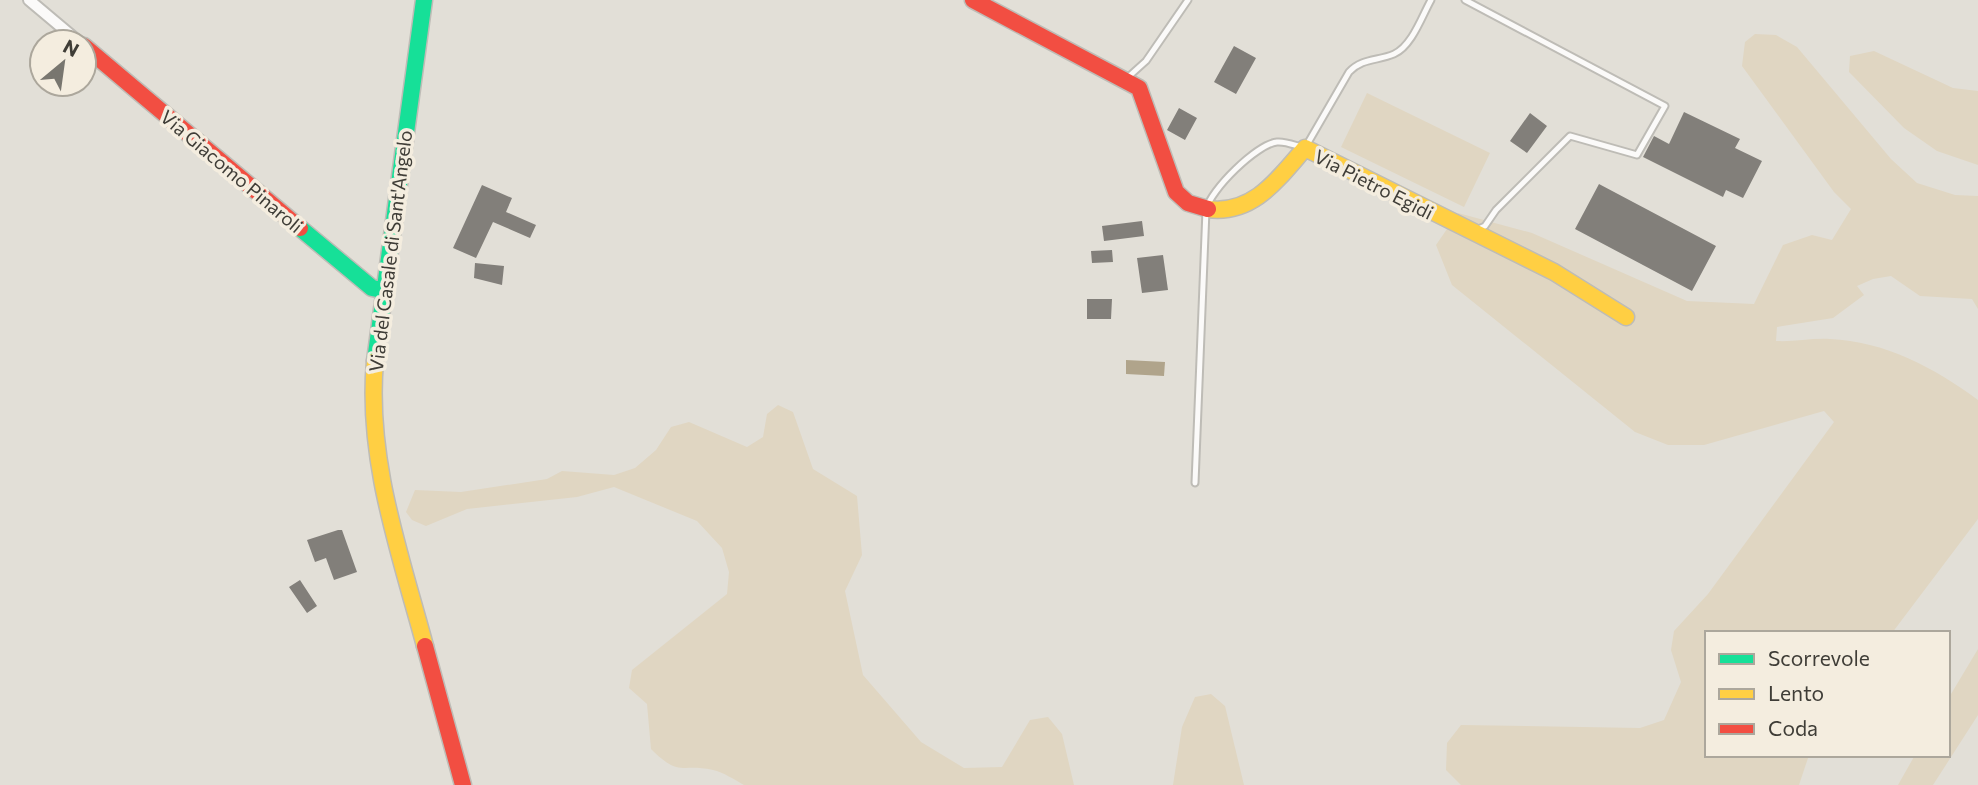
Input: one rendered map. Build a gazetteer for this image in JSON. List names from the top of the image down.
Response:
{
  "streets": {
    "street": ["Via Giacomo Pinaroli", "Via Pietro Egidi", "Via del Casale di Sant'Angelo"]
  },
  "crossings": [
    ["Via Giacomo Pinaroli", "Via del Casale di Sant'Angelo"]
  ],
  "legend": ["Scorrevole", "Lento", "Coda"],
  "north": "top right"
}
